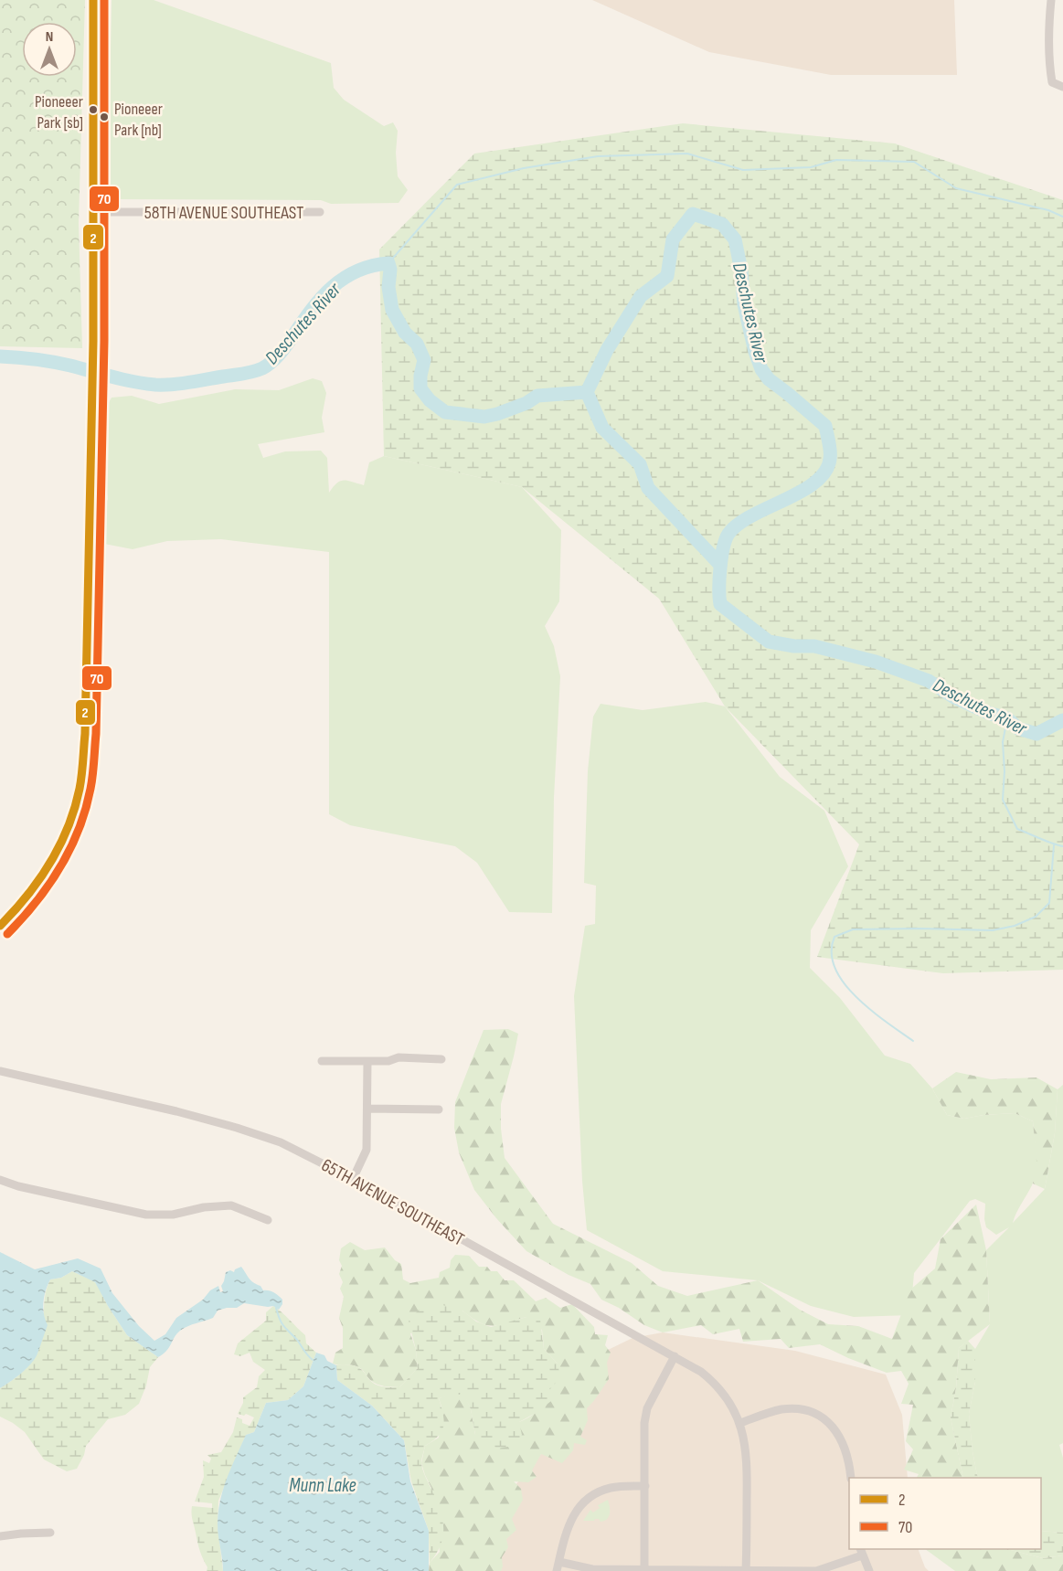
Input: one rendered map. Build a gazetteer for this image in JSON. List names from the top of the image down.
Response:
{
  "streets": {
    "street": ["58TH AVENUE SOUTHEAST", "65TH AVENUE SOUTHEAST"]
  },
  "water": ["Deschutes River", "Munn Lake"],
  "places": ["Pioneeer Park [sb]", "Pioneeer Park [nb]"],
  "lines": ["transit line 2", "transit line 70"],
  "legend": ["2", "70"],
  "north": "top"
}
